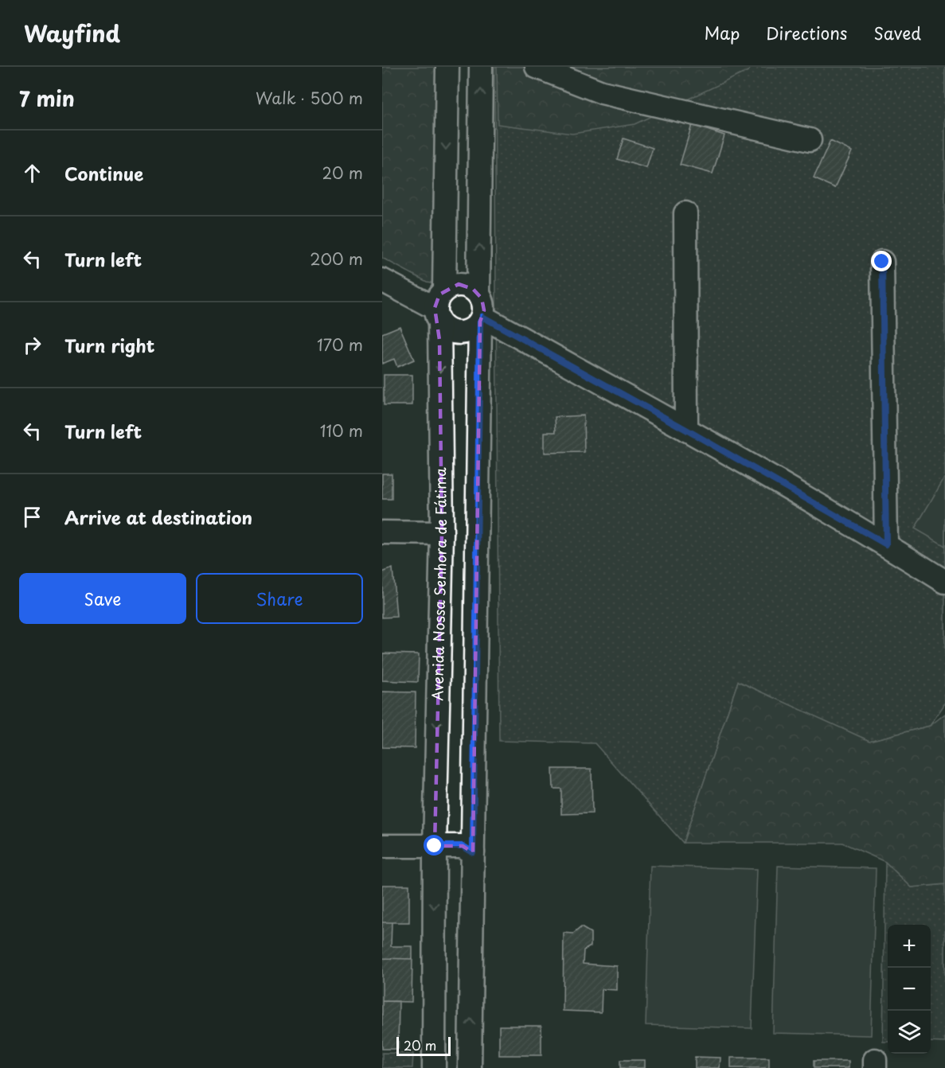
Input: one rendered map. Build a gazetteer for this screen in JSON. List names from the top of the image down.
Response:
{
  "streets": {
    "street": ["Avenida Nossa Senhora de Fátima"]
  },
  "scale_bar": "20 m",
  "page": {
    "header": "Wayfind",
    "nav": ["Map", "Directions", "Saved"],
    "heading": ["7 min", "Walk · 500 m"],
    "list": [
      ["Continue", "20 m"],
      ["Turn left", "200 m"],
      ["Turn right", "170 m"],
      ["Turn left", "110 m"],
      "Arrive at destination"
    ],
    "buttons": ["Save", "Share"],
    "map_buttons": ["+", "−"],
    "scale": "20 m"
  }
}
